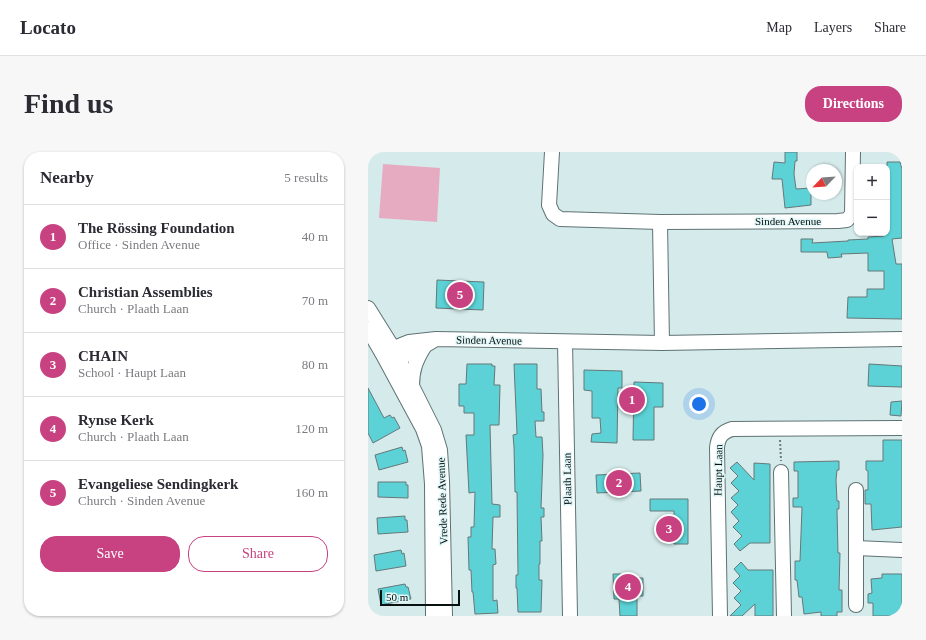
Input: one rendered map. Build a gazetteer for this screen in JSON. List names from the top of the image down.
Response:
{
  "streets": {
    "street": [
      "Sinden Avenue",
      "Haupt Laan",
      "Plaath Laan",
      "Vrede Rede Avenue"
    ]
  },
  "crossings": [
    ["Sinden Avenue", "Plaath Laan"],
    ["Sinden Avenue", "Vrede Rede Avenue"]
  ],
  "scale_bar": "50 m",
  "north": "bottom left",
  "page": {
    "header": "Locato",
    "nav": ["Map", "Layers", "Share"],
    "buttons": [
      "Directions",
      ["Save", "Share"]
    ],
    "title": "Find us",
    "heading": ["Nearby", "5 results"],
    "map_buttons": ["+", "−"],
    "list": [
      {
        "mark": "1",
        "name": "The Rössing Foundation",
        "note": "Office · Sinden Avenue",
        "value": "40 m"
      },
      {
        "mark": "2",
        "name": "Christian Assemblies",
        "note": "Church · Plaath Laan",
        "value": "70 m"
      },
      {
        "mark": "3",
        "name": "CHAIN",
        "note": "School · Haupt Laan",
        "value": "80 m"
      },
      {
        "mark": "4",
        "name": "Rynse Kerk",
        "note": "Church · Plaath Laan",
        "value": "120 m"
      },
      {
        "mark": "5",
        "name": "Evangeliese Sendingkerk",
        "note": "Church · Sinden Avenue",
        "value": "160 m"
      }
    ],
    "pins": [
      "5",
      "1",
      "2",
      "3",
      "4"
    ],
    "scale": "50 m"
  }
}
